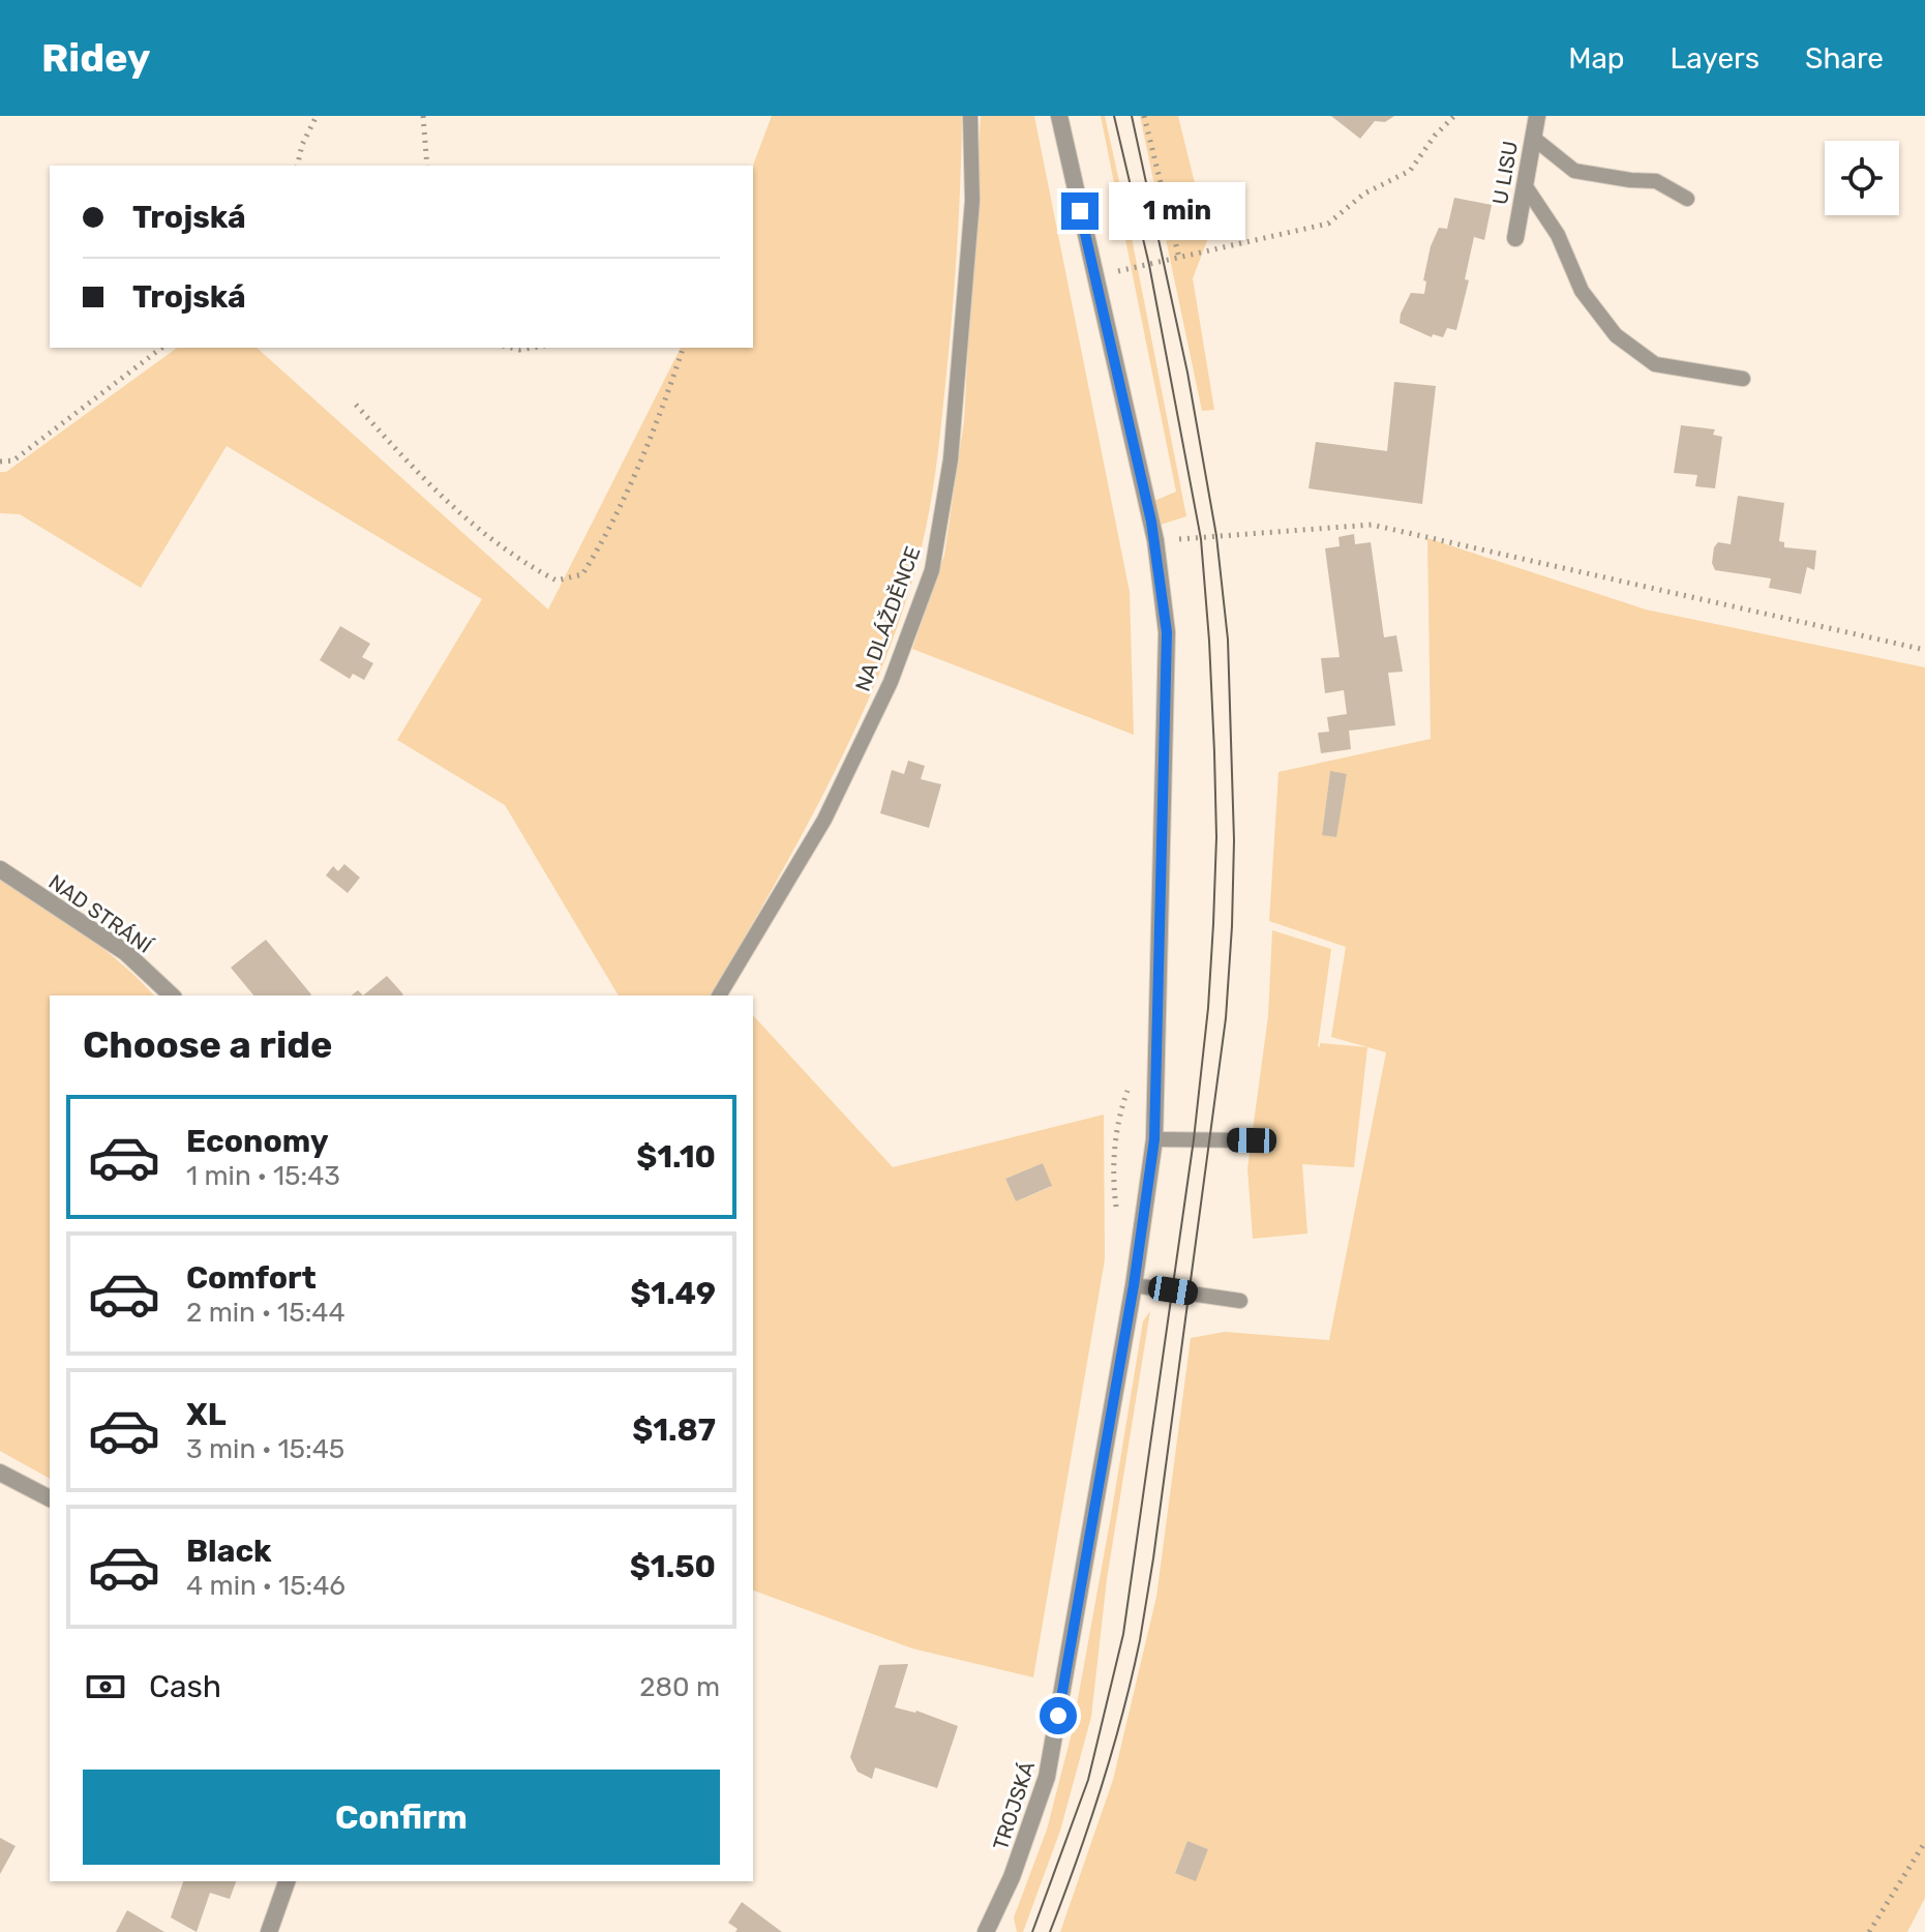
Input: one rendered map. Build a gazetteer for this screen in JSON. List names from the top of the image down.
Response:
{
  "streets": {
    "street": ["U LISU", "NAD STRÁNÍ", "TROJSKÁ"],
    "lane": ["NA DLÁŽDĚNCE"]
  },
  "page": {
    "header": "Ridey",
    "nav": ["Map", "Layers", "Share"],
    "banner": ["Trojská", "Trojská"],
    "bubble": "1 min",
    "heading": "Choose a ride",
    "list": [
      {
        "name": "Economy",
        "note": "1 min · 15:43",
        "value": "$1.10"
      },
      {
        "name": "Comfort",
        "note": "2 min · 15:44",
        "value": "$1.49"
      },
      {
        "name": "XL",
        "note": "3 min · 15:45",
        "value": "$1.87"
      },
      {
        "name": "Black",
        "note": "4 min · 15:46",
        "value": "$1.50"
      }
    ],
    "pay": ["Cash", "280 m"],
    "buttons": "Confirm"
  }
}
